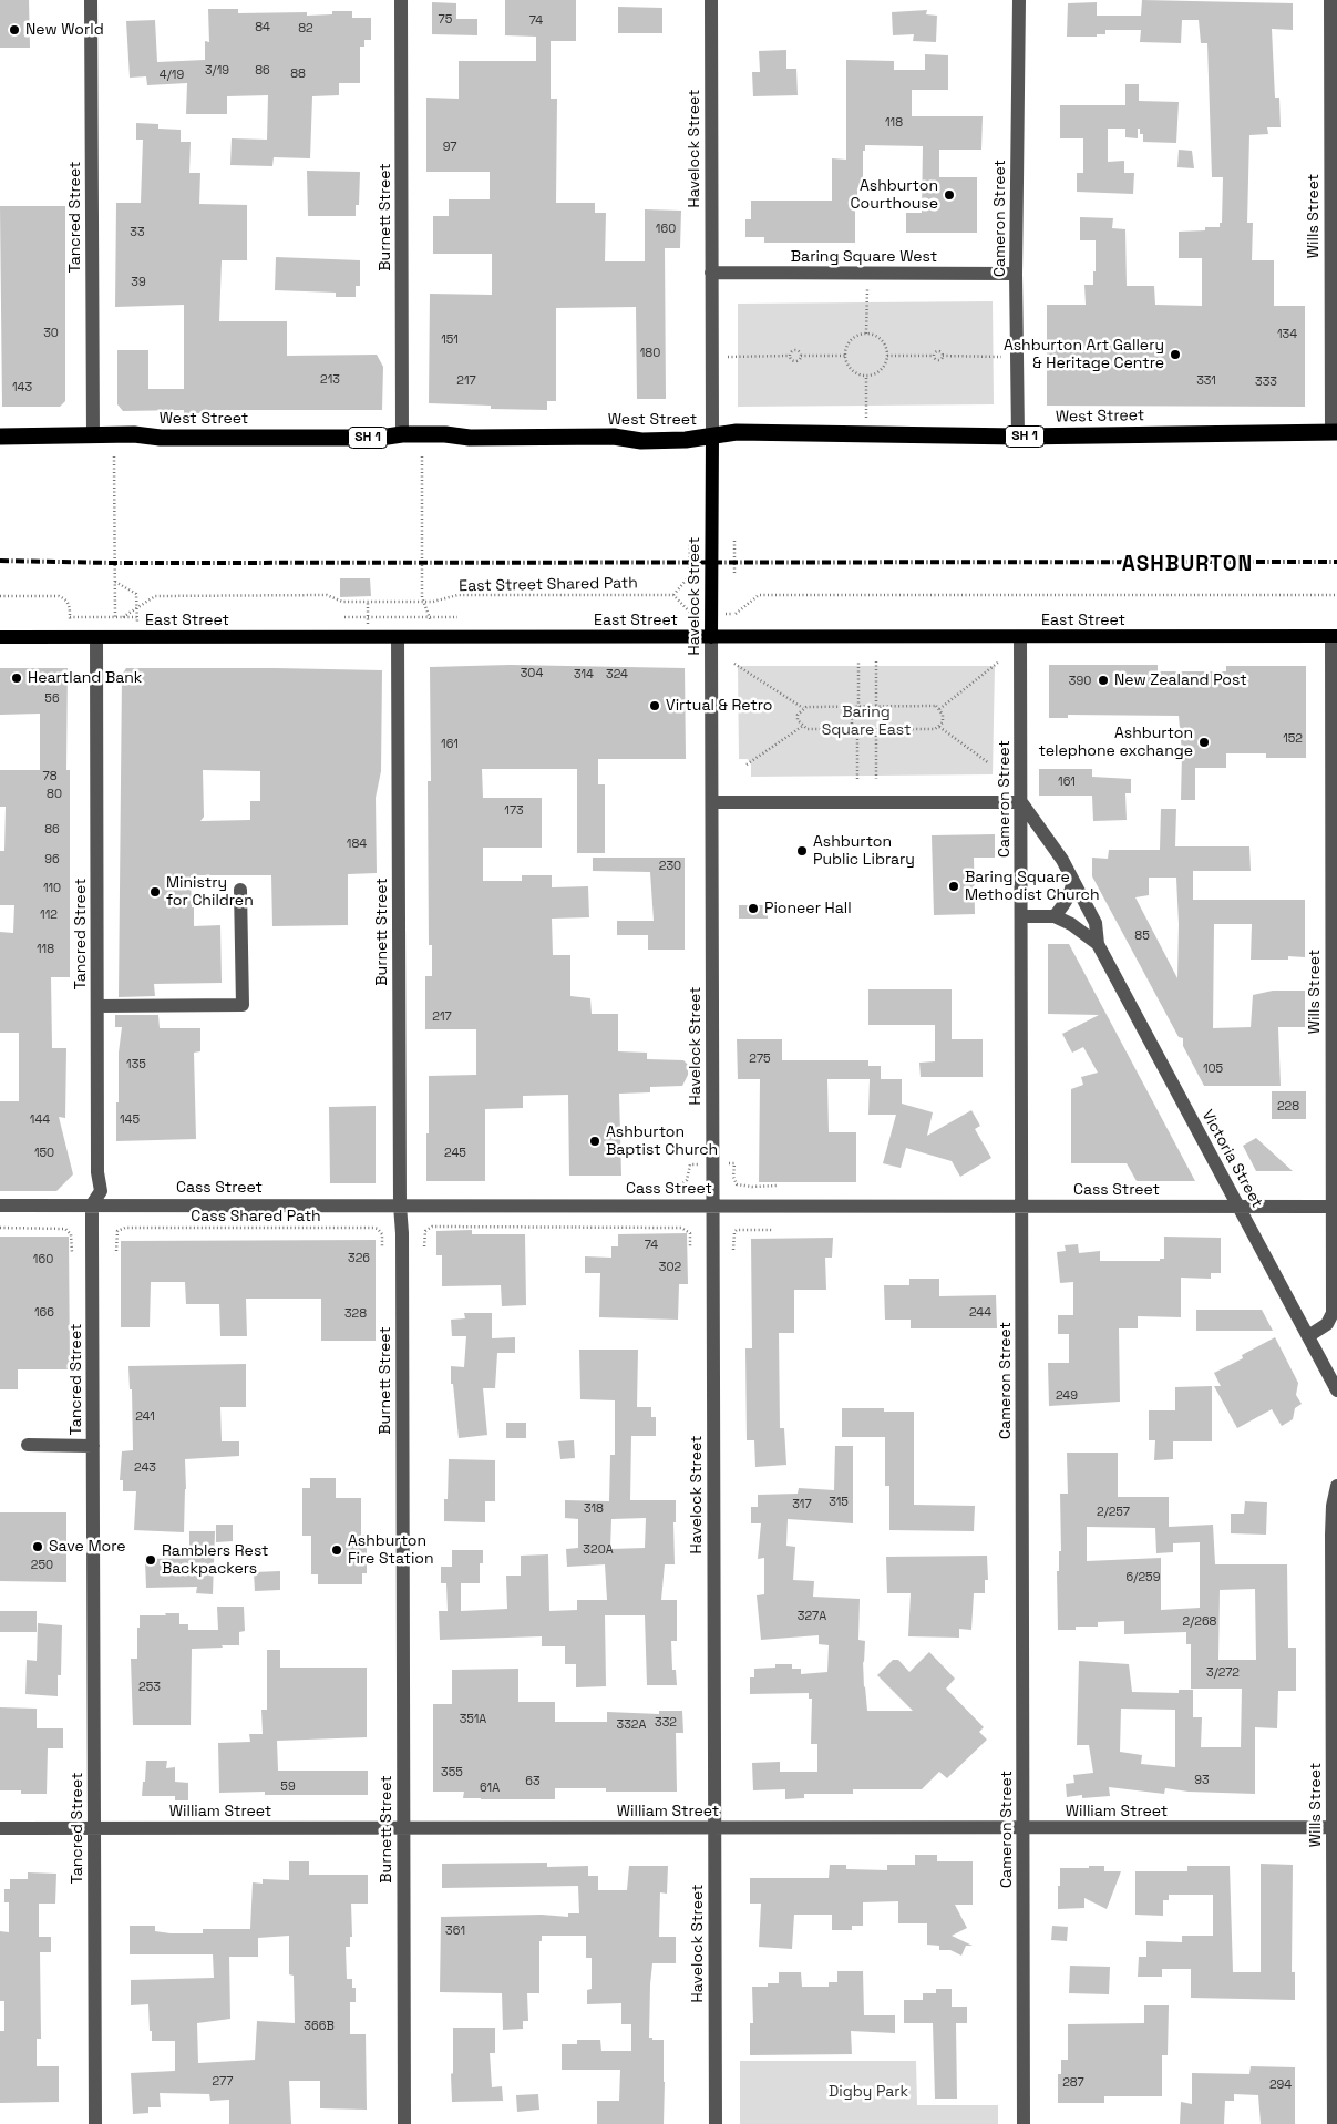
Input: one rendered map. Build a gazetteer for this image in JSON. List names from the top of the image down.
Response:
{
  "streets": {
    "highway": ["West Street", "SH 1"],
    "main road": ["Havelock Street", "East Street"],
    "street": [
      "Wills Street",
      "Tancred Street",
      "Burnett Street",
      "Cameron Street",
      "Baring Square West",
      "Victoria Street",
      "Cass Street",
      "William Street"
    ],
    "path": ["East Street Shared Path", "Cass Shared Path"]
  },
  "crossings": [
    ["Havelock Street", "Baring Square West"],
    ["Havelock Street", "West Street"],
    ["Havelock Street", "East Street"],
    ["Havelock Street", "Cass Street"],
    ["Havelock Street", "William Street"],
    ["Wills Street", "West Street"],
    ["Wills Street", "East Street"],
    ["Wills Street", "Victoria Street"],
    ["Wills Street", "Cass Street"],
    ["Wills Street", "William Street"],
    ["Tancred Street", "West Street"],
    ["Tancred Street", "East Street"],
    ["Tancred Street", "Cass Street"],
    ["Tancred Street", "William Street"],
    ["Burnett Street", "West Street"],
    ["Burnett Street", "East Street"],
    ["Burnett Street", "Cass Street"],
    ["Burnett Street", "William Street"],
    ["Cameron Street", "Baring Square West"],
    ["Cameron Street", "West Street"],
    ["Cameron Street", "East Street"],
    ["Cameron Street", "Victoria Street"],
    ["Cameron Street", "Cass Street"],
    ["Cameron Street", "William Street"],
    ["Victoria Street", "Cass Street"]
  ],
  "districts": ["ASHBURTON"],
  "parks": ["Baring Square East", "Digby Park"],
  "places": [
    "New World",
    "Ashburton Courthouse",
    "Ashburton Art Gallery & Heritage Centre",
    "Heartland Bank",
    "New Zealand Post",
    "Virtual & Retro",
    "Ashburton telephone exchange",
    "Ashburton Public Library",
    "Baring Square Methodist Church",
    "Ministry for Children",
    "Pioneer Hall",
    "Ashburton Baptist Church",
    "Save More",
    "Ashburton Fire Station",
    "Ramblers Rest Backpackers"
  ],
  "house_numbers": [
    "75",
    "74",
    "84",
    "82",
    "3/19",
    "86",
    "88",
    "4/19",
    "118",
    "97",
    "160",
    "33",
    "39",
    "30",
    "134",
    "151",
    "180",
    "213",
    "217",
    "331",
    "333",
    "143",
    "304",
    "314",
    "324",
    "390",
    "56",
    "152",
    "161",
    "78",
    "161",
    "80",
    "173",
    "86",
    "184",
    "96",
    "230",
    "110",
    "112",
    "85",
    "118",
    "217",
    "275",
    "135",
    "105",
    "228",
    "144",
    "145",
    "150",
    "245",
    "74",
    "326",
    "160",
    "302",
    "166",
    "244",
    "328",
    "249",
    "241",
    "243",
    "315",
    "317",
    "318",
    "2/257",
    "320A",
    "250",
    "6/259",
    "327A",
    "2/268",
    "3/272",
    "253",
    "351A",
    "332",
    "332A",
    "355",
    "93",
    "63",
    "59",
    "61A",
    "361",
    "366B",
    "277",
    "287",
    "294"
  ]
}
